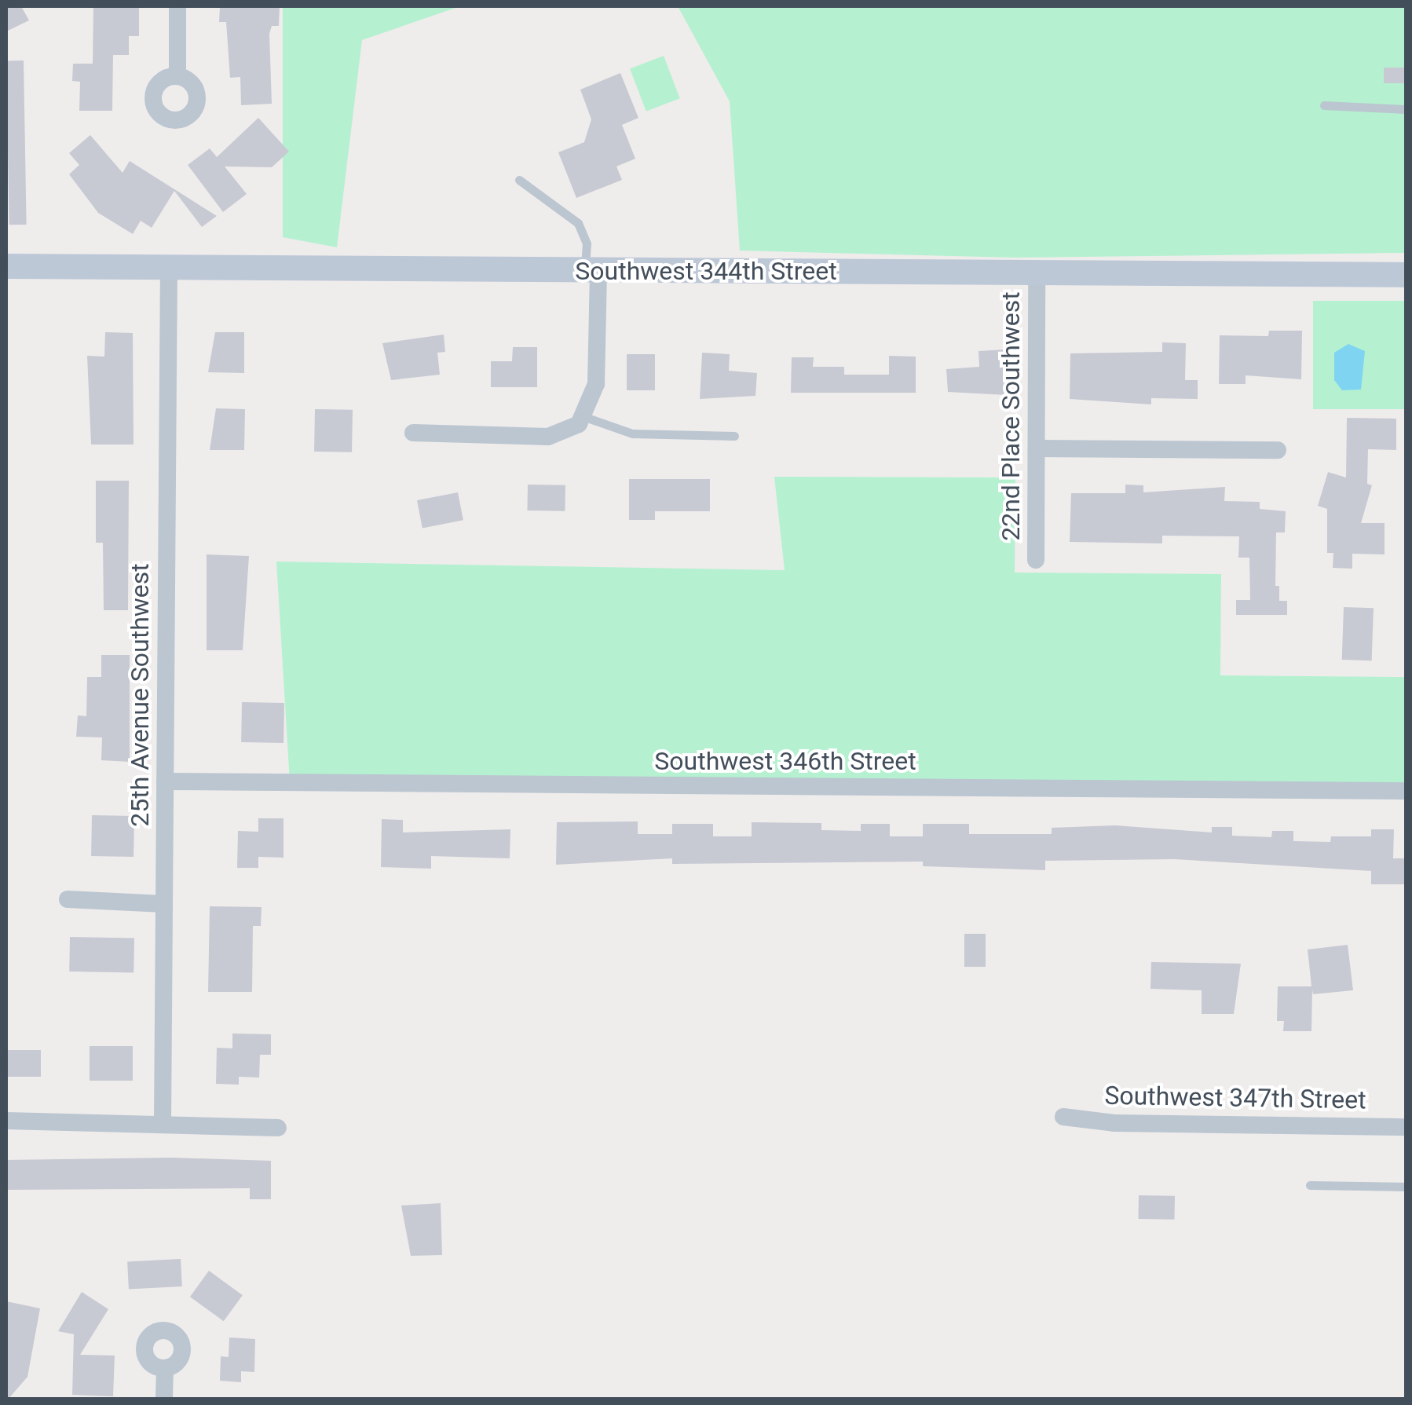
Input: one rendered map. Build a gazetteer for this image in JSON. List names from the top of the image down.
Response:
{
  "streets": {
    "street": [
      "Southwest 344th Street",
      "22nd Place Southwest",
      "25th Avenue Southwest",
      "Southwest 346th Street",
      "Southwest 347th Street"
    ]
  },
  "crossings": [
    ["Southwest 344th Street", "22nd Place Southwest"],
    ["Southwest 344th Street", "25th Avenue Southwest"],
    ["25th Avenue Southwest", "Southwest 346th Street"]
  ]
}
